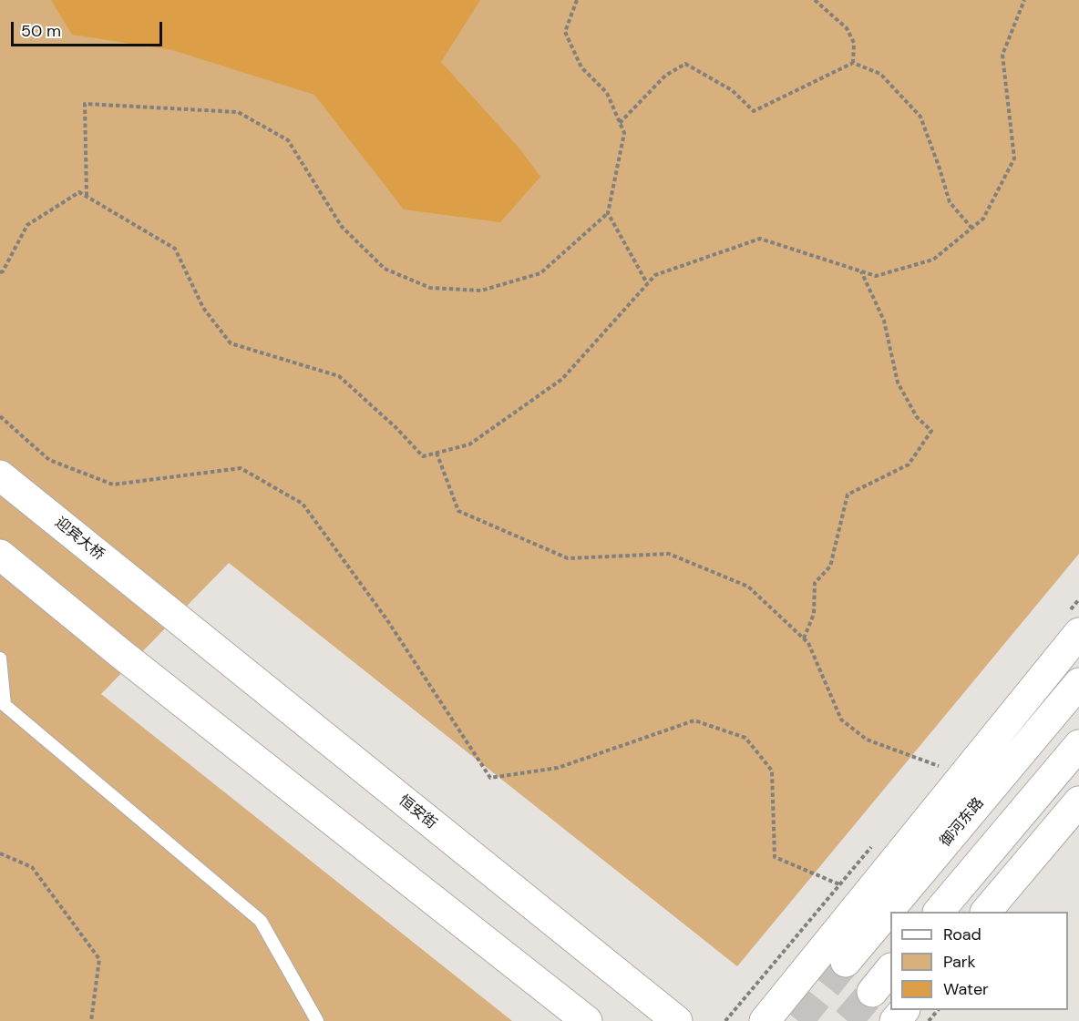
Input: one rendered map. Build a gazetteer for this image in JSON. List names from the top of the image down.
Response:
{
  "streets": {
    "main road": ["迎宾大桥", "恒安街", "御河东路"]
  },
  "crossings": [
    ["迎宾大桥", "恒安街"]
  ],
  "legend": ["Road", "Park", "Water"],
  "scale_bar": "50 m"
}
